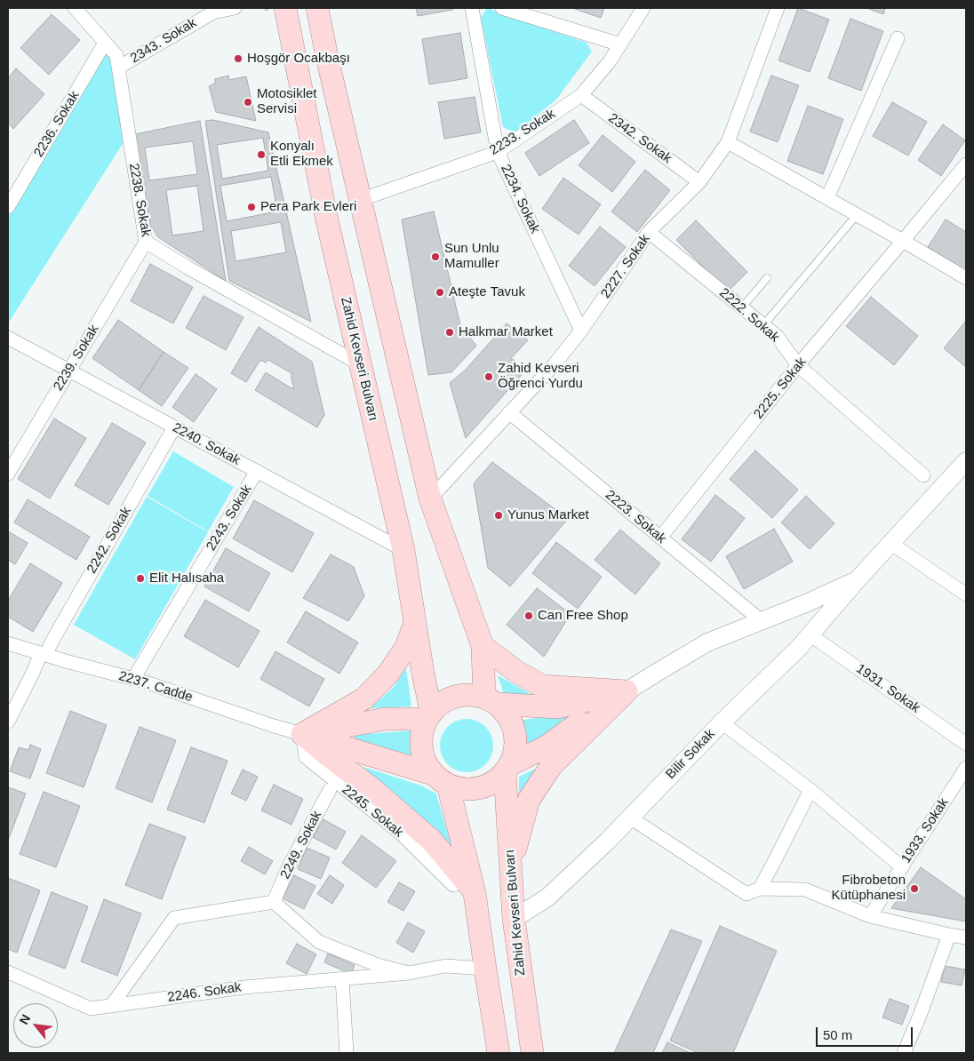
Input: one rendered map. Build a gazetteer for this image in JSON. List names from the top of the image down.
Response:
{
  "streets": {
    "main road": ["Zahid Kevseri Bulvarı"],
    "street": [
      "2343. Sokak",
      "2236. Sokak",
      "2233. Sokak",
      "2342. Sokak",
      "2234. Sokak",
      "2238. Sokak",
      "2227. Sokak",
      "2222. Sokak",
      "2239. Sokak",
      "2225. Sokak",
      "2240. Sokak",
      "2223. Sokak",
      "2243. Sokak",
      "2242. Sokak",
      "2237. Cadde",
      "1931. Sokak",
      "Bilir Sokak",
      "2245. Sokak",
      "1933. Sokak",
      "2249. Sokak",
      "2246. Sokak"
    ]
  },
  "crossings": [
    ["2343. Sokak", "2238. Sokak"],
    ["2236. Sokak", "2238. Sokak"],
    ["2233. Sokak", "2342. Sokak"],
    ["2233. Sokak", "2234. Sokak"],
    ["2342. Sokak", "2227. Sokak"],
    ["2234. Sokak", "2227. Sokak"],
    ["2238. Sokak", "2239. Sokak"],
    ["2238. Sokak", "Zahid Kevseri Bulvarı"],
    ["2227. Sokak", "2222. Sokak"],
    ["2227. Sokak", "2223. Sokak"],
    ["2222. Sokak", "2225. Sokak"],
    ["2239. Sokak", "2240. Sokak"],
    ["Zahid Kevseri Bulvarı", "2240. Sokak"],
    ["Zahid Kevseri Bulvarı", "Bilir Sokak"],
    ["2225. Sokak", "2223. Sokak"],
    ["2240. Sokak", "2243. Sokak"],
    ["2240. Sokak", "2242. Sokak"],
    ["2243. Sokak", "2237. Cadde"],
    ["2242. Sokak", "2237. Cadde"],
    ["2237. Cadde", "2245. Sokak"],
    ["1931. Sokak", "Bilir Sokak"],
    ["2249. Sokak", "2246. Sokak"]
  ],
  "places": [
    "Hoşgör Ocakbaşı",
    "Motosiklet Servisi",
    "Konyalı Etli Ekmek",
    "Pera Park Evleri",
    "Sun Unlu Mamuller",
    "Ateşte Tavuk",
    "Halkmar Market",
    "Zahid Kevseri Öğrenci Yurdu",
    "Yunus Market",
    "Elit Halısaha",
    "Can Free Shop",
    "Fibrobeton Kütüphanesi"
  ],
  "scale_bar": "50 m",
  "north": "top left"
}
